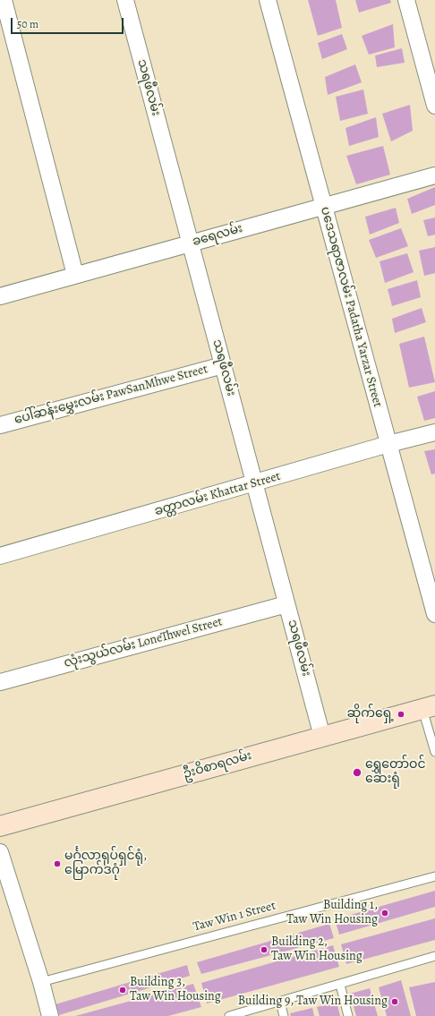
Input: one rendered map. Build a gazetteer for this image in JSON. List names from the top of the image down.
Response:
{
  "streets": {
    "main road": ["ဦးဝိစာရလမ်း"],
    "street": [
      "သရဖီလမ်း",
      "ခရေလမ်း",
      "ပဒေသရာဇာလမ်း Padatha Yarzar Street",
      "ပေါ်ဆန်းမွှေးလမ်း PawSanMhwe Street",
      "ခတ္တာလမ်း Khattar Street",
      "လုံးသွယ်လမ်း LoneThwel Street"
    ],
    "lane": ["Taw Win 1 Street"]
  },
  "crossings": [
    ["သရဖီလမ်း", "ခရေလမ်း"],
    ["သရဖီလမ်း", "ပေါ်ဆန်းမွှေးလမ်း PawSanMhwe Street"],
    ["သရဖီလမ်း", "ခတ္တာလမ်း Khattar Street"],
    ["သရဖီလမ်း", "လုံးသွယ်လမ်း LoneThwel Street"],
    ["သရဖီလမ်း", "ဦးဝိစာရလမ်း"],
    ["ခရေလမ်း", "ပဒေသရာဇာလမ်း Padatha Yarzar Street"],
    ["ပဒေသရာဇာလမ်း Padatha Yarzar Street", "ခတ္တာလမ်း Khattar Street"]
  ],
  "places": [
    "ဆိုက်ရှေ့",
    "ရွှေတော်ဝင် ဆေးရုံ",
    "မင်္ဂလာရုပ်ရှင်ရုံ, မြောက်ဒဂုံ",
    "Building 1, Taw Win Housing",
    "Building 2, Taw Win Housing",
    "Building 3, Taw Win Housing",
    "Building 9, Taw Win Housing"
  ],
  "scale_bar": "50 m"
}
